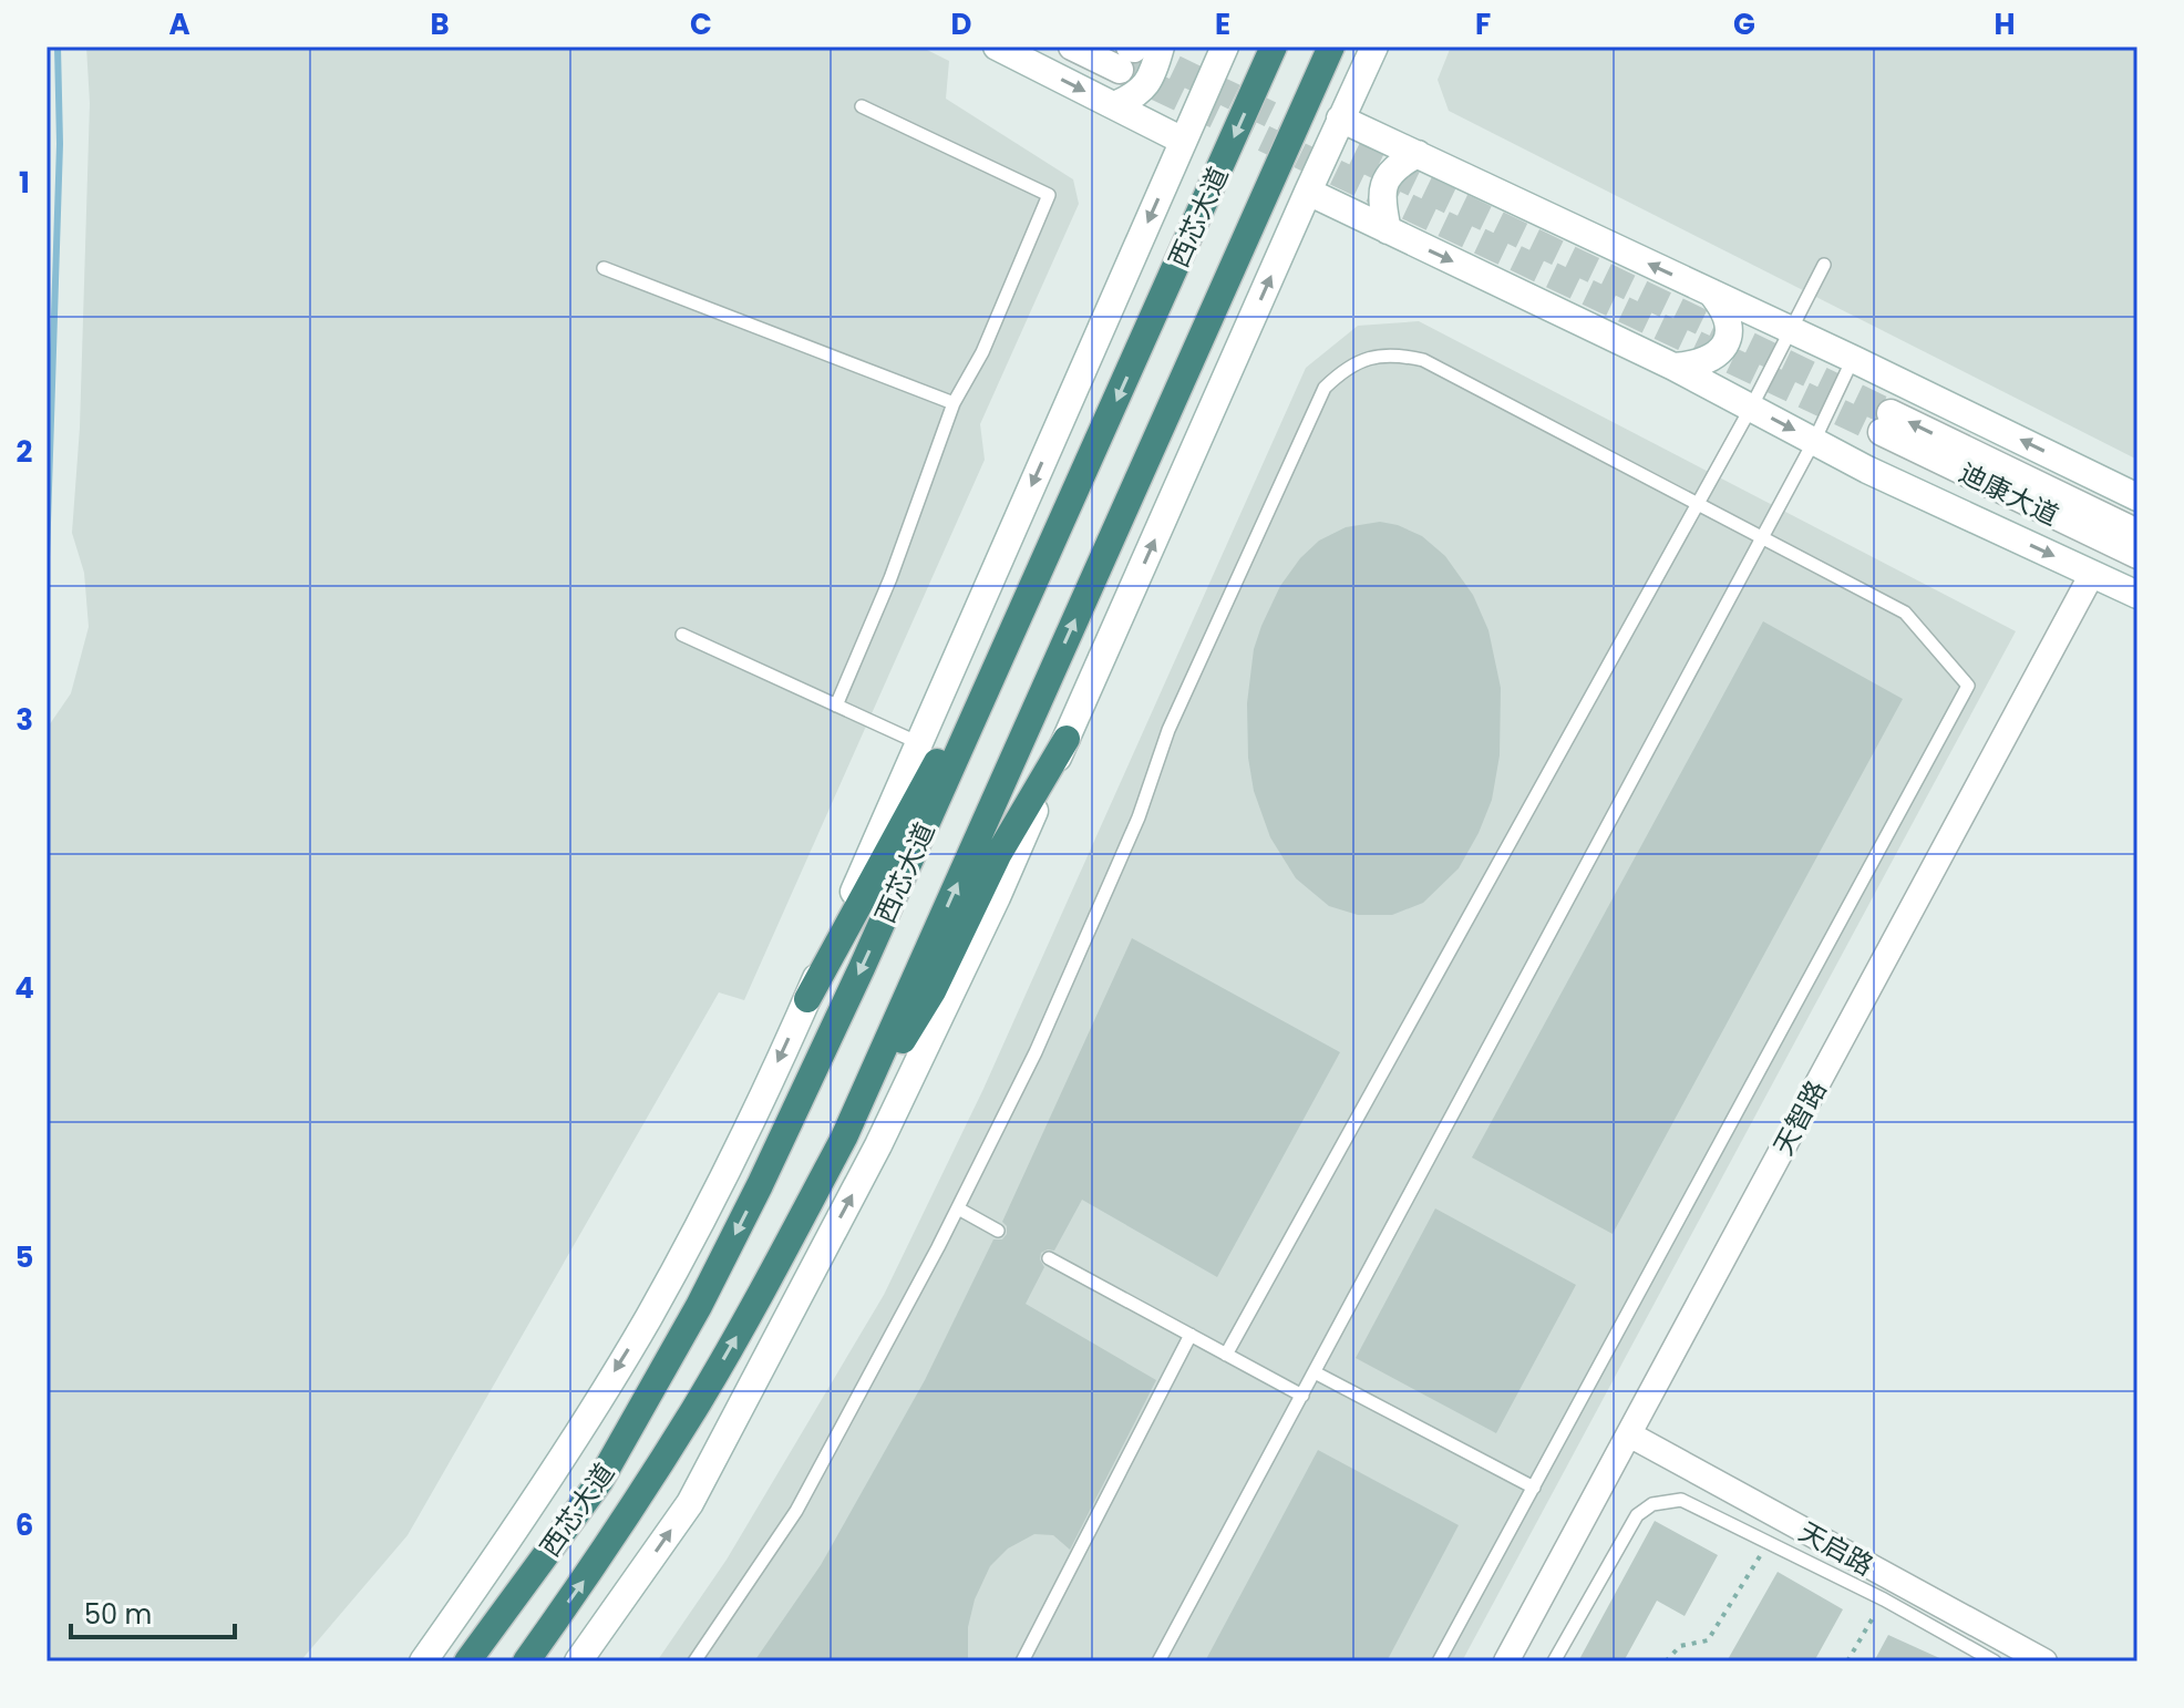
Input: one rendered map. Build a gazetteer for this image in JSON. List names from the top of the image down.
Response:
{
  "streets": {
    "highway": ["西芯大道"],
    "main road": ["迪康大道"],
    "street": ["天智路", "天启路"]
  },
  "crossings": [
    ["天智路", "天启路"]
  ],
  "scale_bar": "50 m",
  "grid": {
    "columns": [
      "A",
      "B",
      "C",
      "D",
      "E",
      "F",
      "G",
      "H"
    ],
    "rows": [
      "1",
      "2",
      "3",
      "4",
      "5",
      "6"
    ]
  }
}
